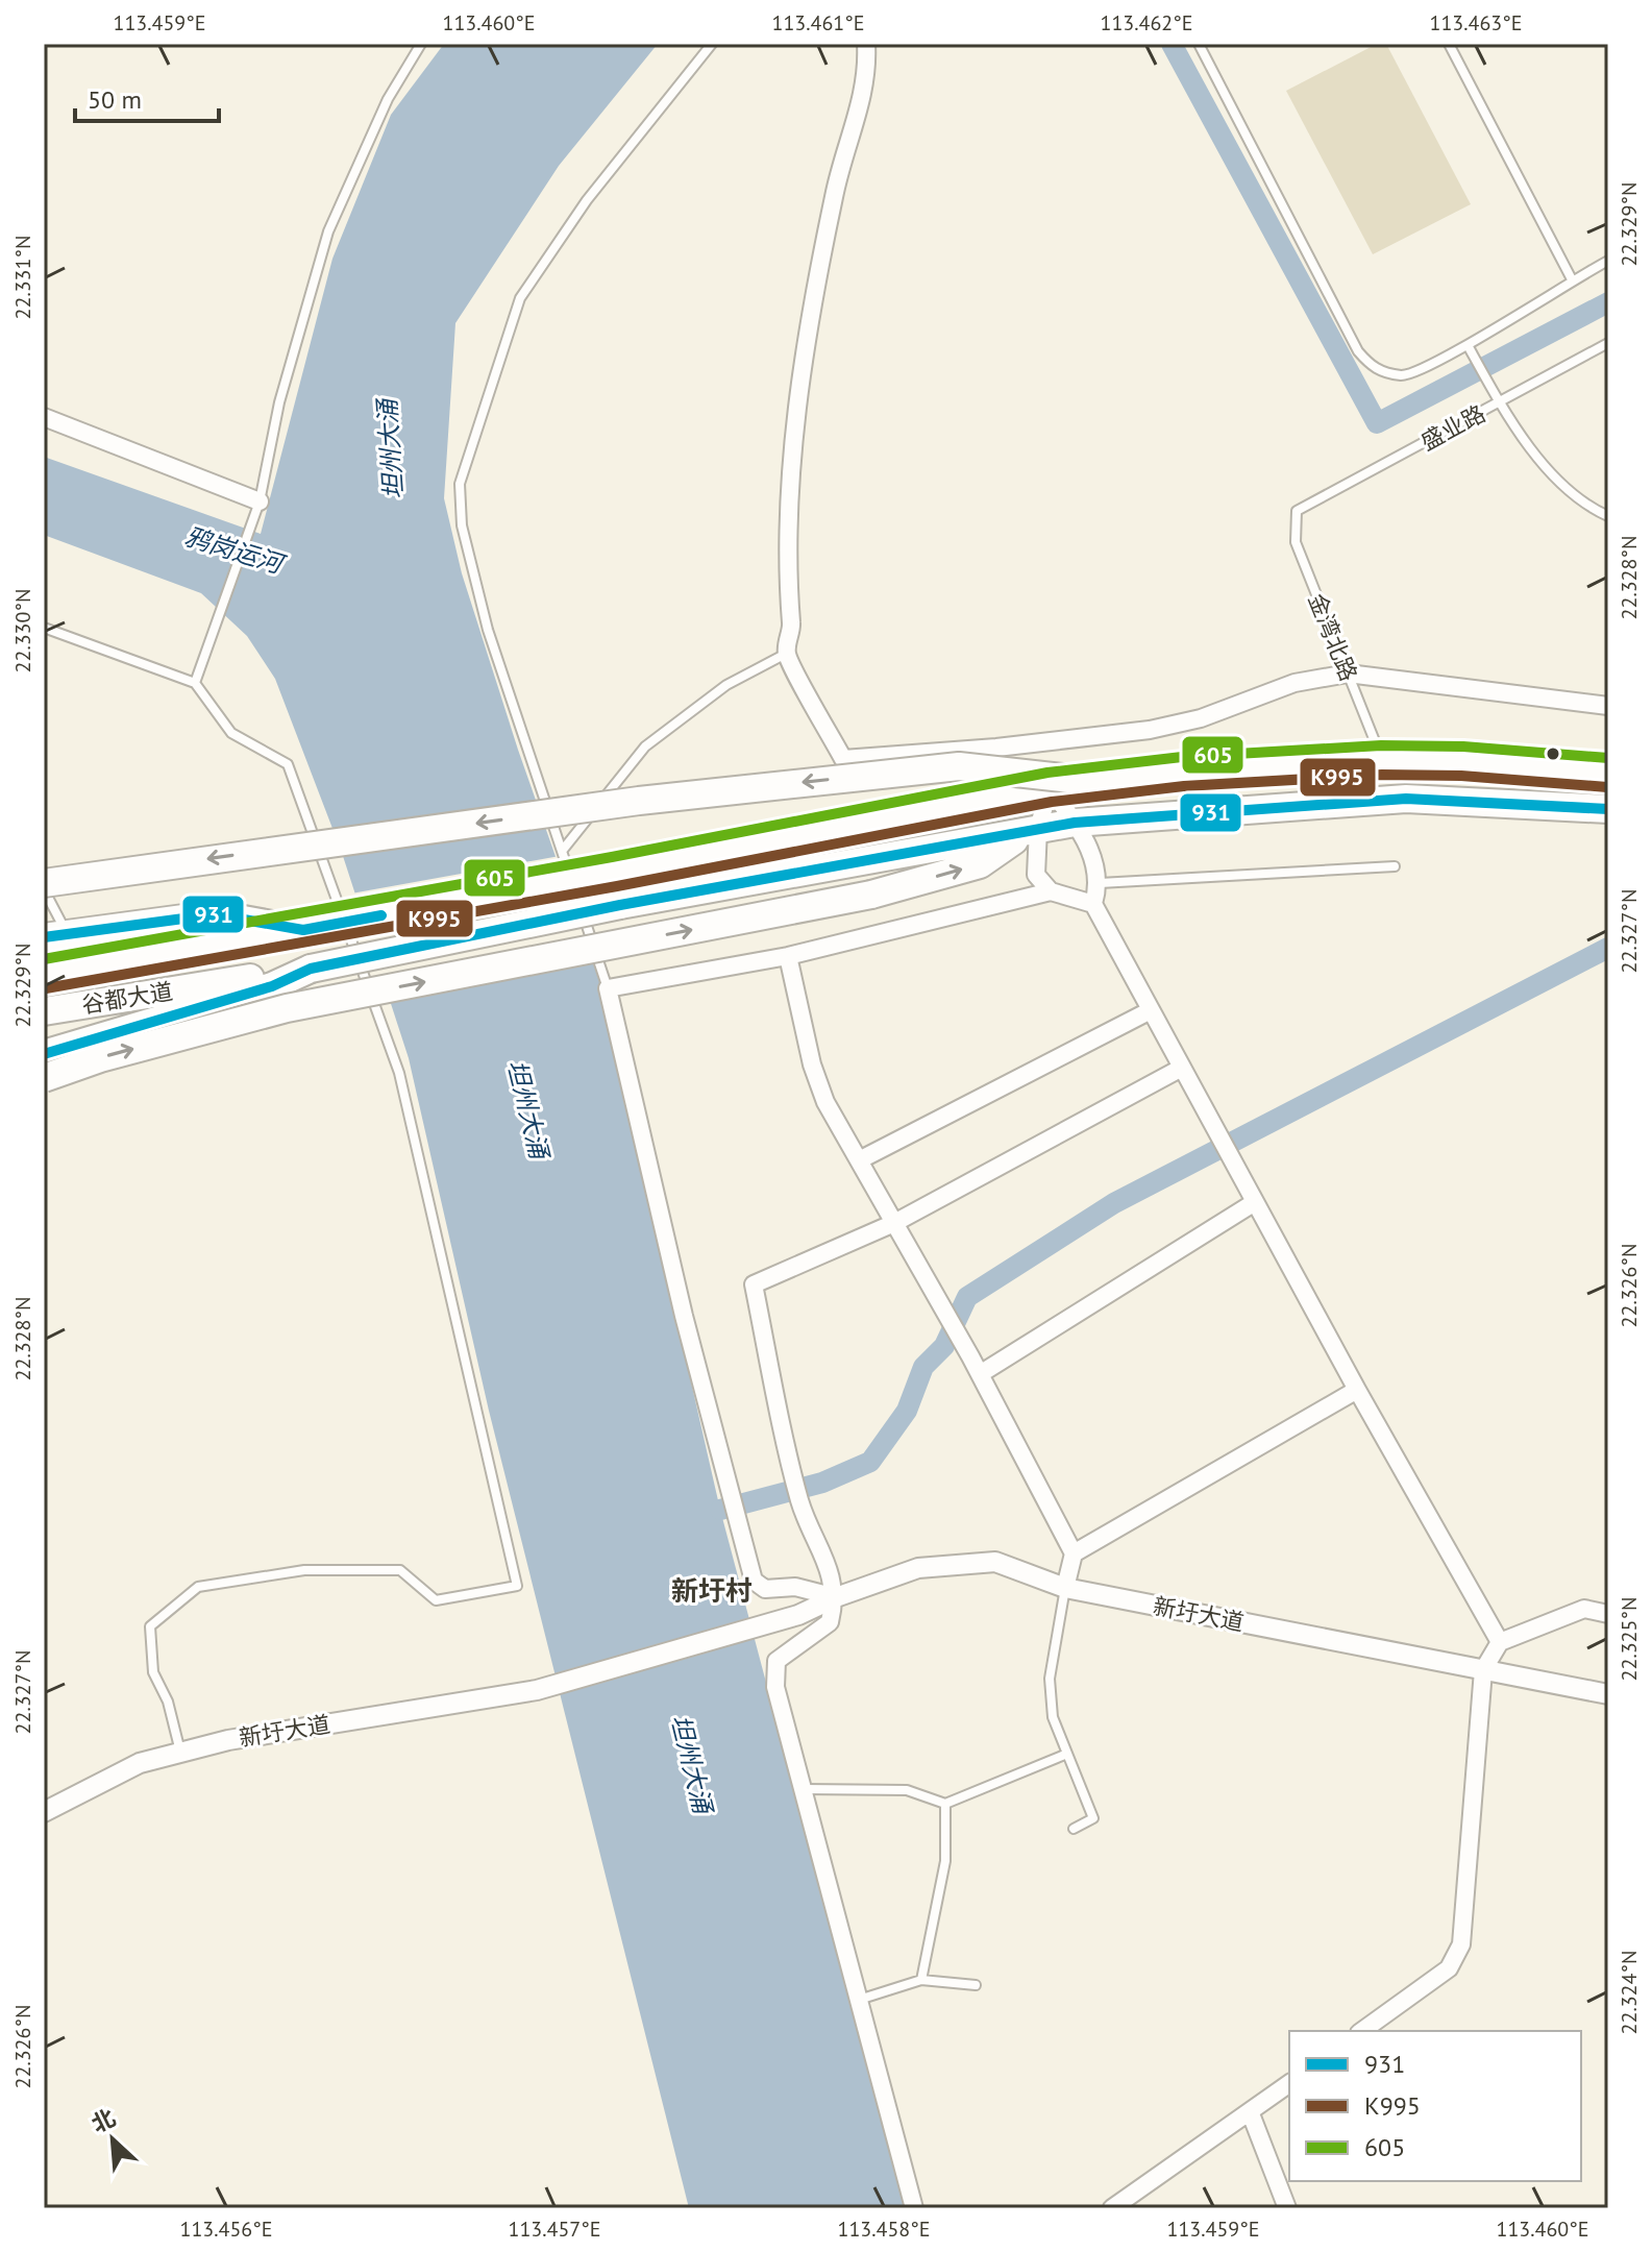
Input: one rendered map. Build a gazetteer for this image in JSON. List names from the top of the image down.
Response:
{
  "streets": {
    "highway": ["谷都大道"],
    "street": ["新圩大道"],
    "lane": ["盛业路", "金湾北路"]
  },
  "crossings": [
    ["盛业路", "金湾北路"]
  ],
  "districts": ["新圩村"],
  "water": ["坦州大涌", "鸦岗运河"],
  "lines": ["transit line 605", "transit line K995", "transit line 931"],
  "legend": ["931", "K995", "605"],
  "scale_bar": "50 m",
  "north": "top left",
  "coordinates": [
    "113.459°E",
    "113.460°E",
    "113.461°E",
    "113.462°E",
    "113.463°E",
    "22.329°N",
    "22.331°N",
    "22.328°N",
    "22.330°N",
    "22.327°N",
    "22.326°N",
    "22.325°N",
    "22.324°N",
    "113.456°E",
    "113.457°E",
    "113.458°E"
  ]
}
